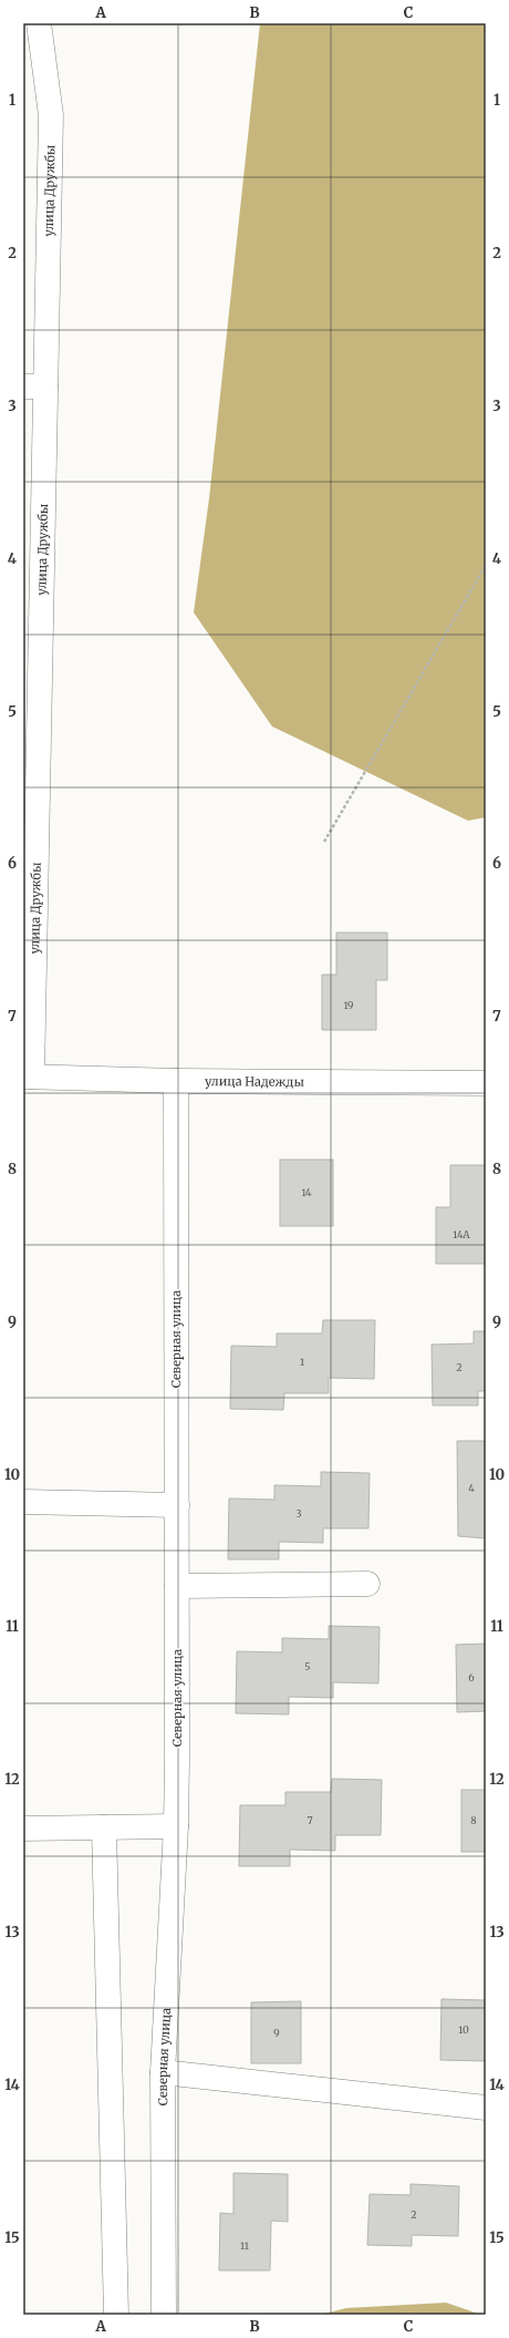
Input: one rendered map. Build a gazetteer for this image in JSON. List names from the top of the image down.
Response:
{
  "streets": {
    "street": ["улица Дружбы", "улица Надежды", "Северная улица"]
  },
  "crossings": [
    ["улица Дружбы", "улица Надежды"],
    ["улица Надежды", "Северная улица"]
  ],
  "house_numbers": [
    "19",
    "14",
    "14А",
    "1",
    "2",
    "4",
    "3",
    "5",
    "6",
    "7",
    "8",
    "10",
    "9",
    "2",
    "11"
  ],
  "grid": {
    "columns": ["A", "B", "C"],
    "rows": [
      "1",
      "2",
      "3",
      "4",
      "5",
      "6",
      "7",
      "8",
      "9",
      "10",
      "11",
      "12",
      "13",
      "14",
      "15"
    ]
  }
}
